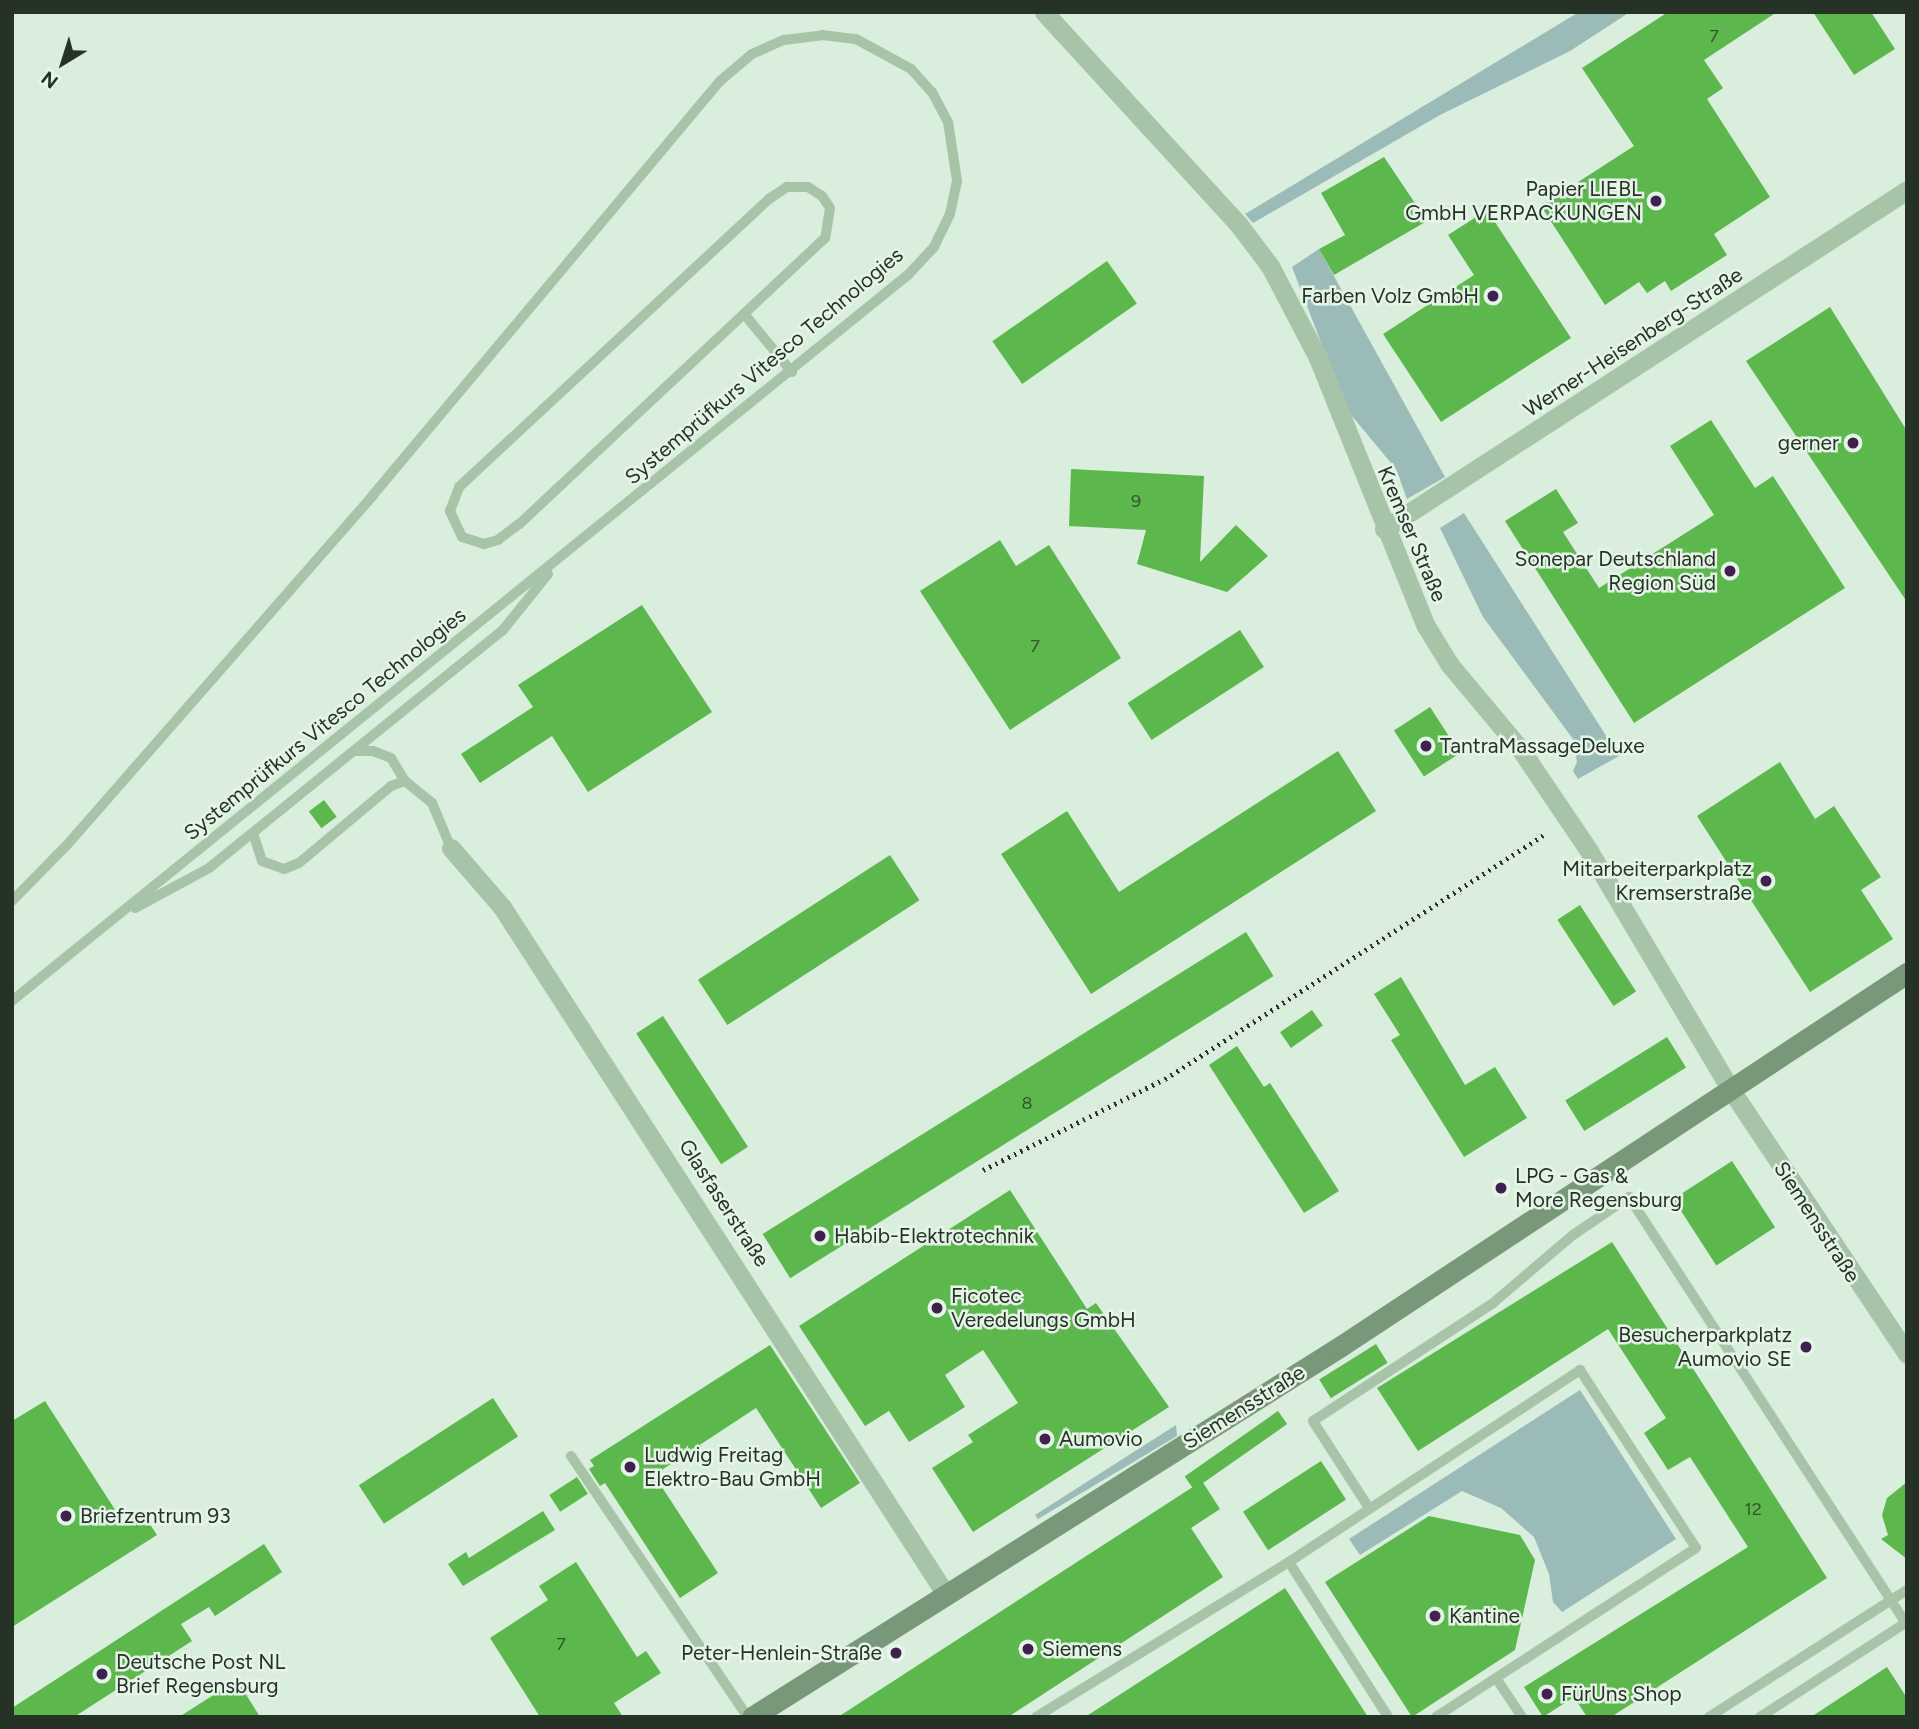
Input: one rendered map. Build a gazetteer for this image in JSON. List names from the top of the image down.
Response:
{
  "streets": {
    "street": [
      "Werner-Heisenberg-Straße",
      "Kremser Straße",
      "Glasfaserstraße",
      "Siemensstraße"
    ],
    "lane": ["Systemprüfkurs Vitesco Technologies"]
  },
  "crossings": [
    ["Werner-Heisenberg-Straße", "Kremser Straße"],
    ["Kremser Straße", "Siemensstraße"],
    ["Glasfaserstraße", "Siemensstraße"]
  ],
  "places": [
    "Papier LIEBL GmbH VERPACKUNGEN",
    "Farben Volz GmbH",
    "gerner",
    "Sonepar Deutschland Region Süd",
    "TantraMassageDeluxe",
    "Mitarbeiterparkplatz Kremserstraße",
    "LPG - Gas & More Regensburg",
    "Habib-Elektrotechnik",
    "Ficotec Veredelungs GmbH",
    "Besucherparkplatz Aumovio SE",
    "Aumovio",
    "Ludwig Freitag Elektro-Bau GmbH",
    "Briefzentrum 93",
    "Kantine",
    "Siemens",
    "Peter-Henlein-Straße",
    "Deutsche Post NL Brief Regensburg",
    "FürUns Shop"
  ],
  "house_numbers": [
    "7",
    "9",
    "7",
    "8",
    "12",
    "7"
  ],
  "north": "bottom left"
}
